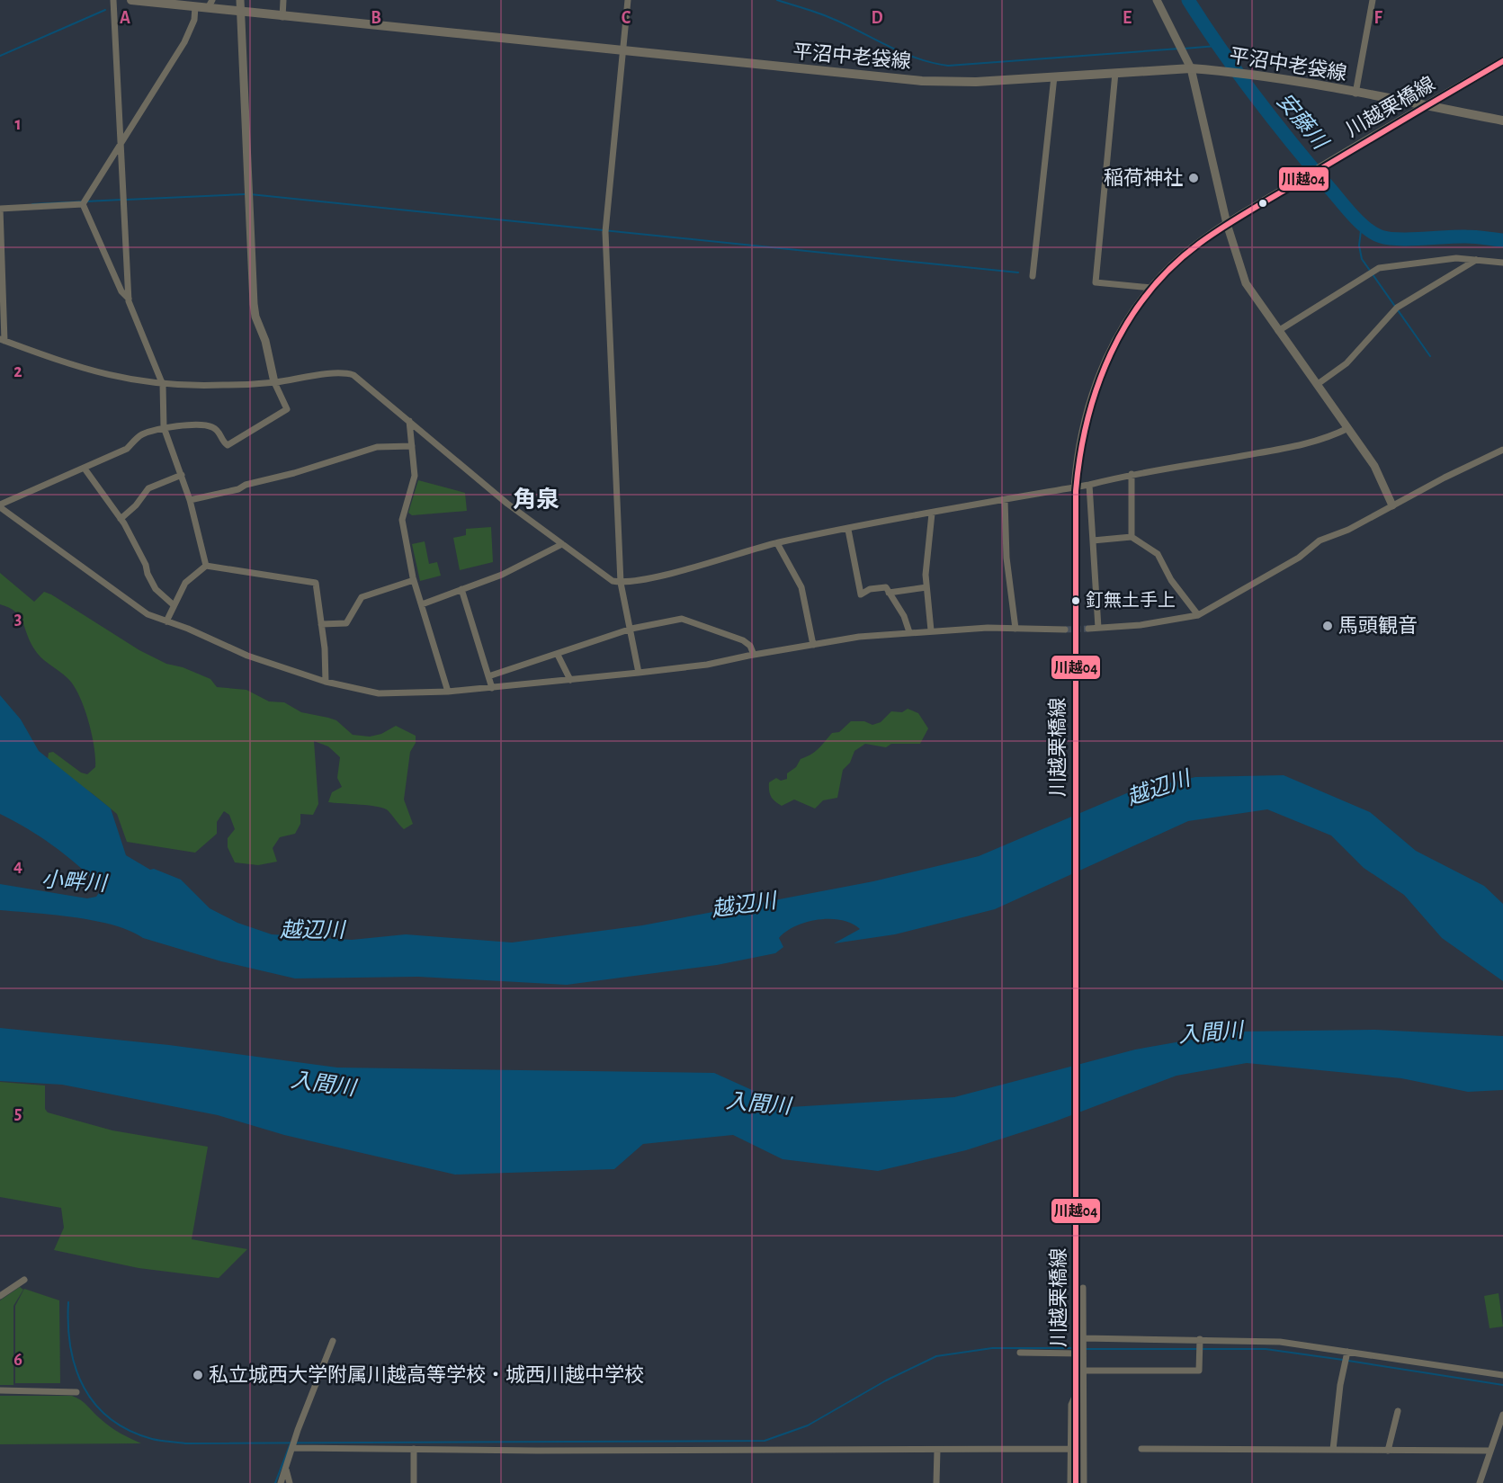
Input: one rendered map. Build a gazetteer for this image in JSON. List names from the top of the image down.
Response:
{
  "streets": {
    "main road": ["平沼中老袋線", "川越栗橋線"]
  },
  "crossings": [
    ["平沼中老袋線", "川越栗橋線"]
  ],
  "districts": ["角泉"],
  "water": [
    "安藤川",
    "越辺川",
    "小畔川",
    "入間川"
  ],
  "places": [
    "稲荷神社",
    "釘無土手上",
    "馬頭観音",
    "私立城西大学附属川越高等学校・城西川越中学校"
  ],
  "lines": ["transit line 川越04"],
  "grid": {
    "columns": [
      "A",
      "B",
      "C",
      "D",
      "E",
      "F"
    ],
    "rows": [
      "1",
      "2",
      "3",
      "4",
      "5",
      "6"
    ]
  }
}
